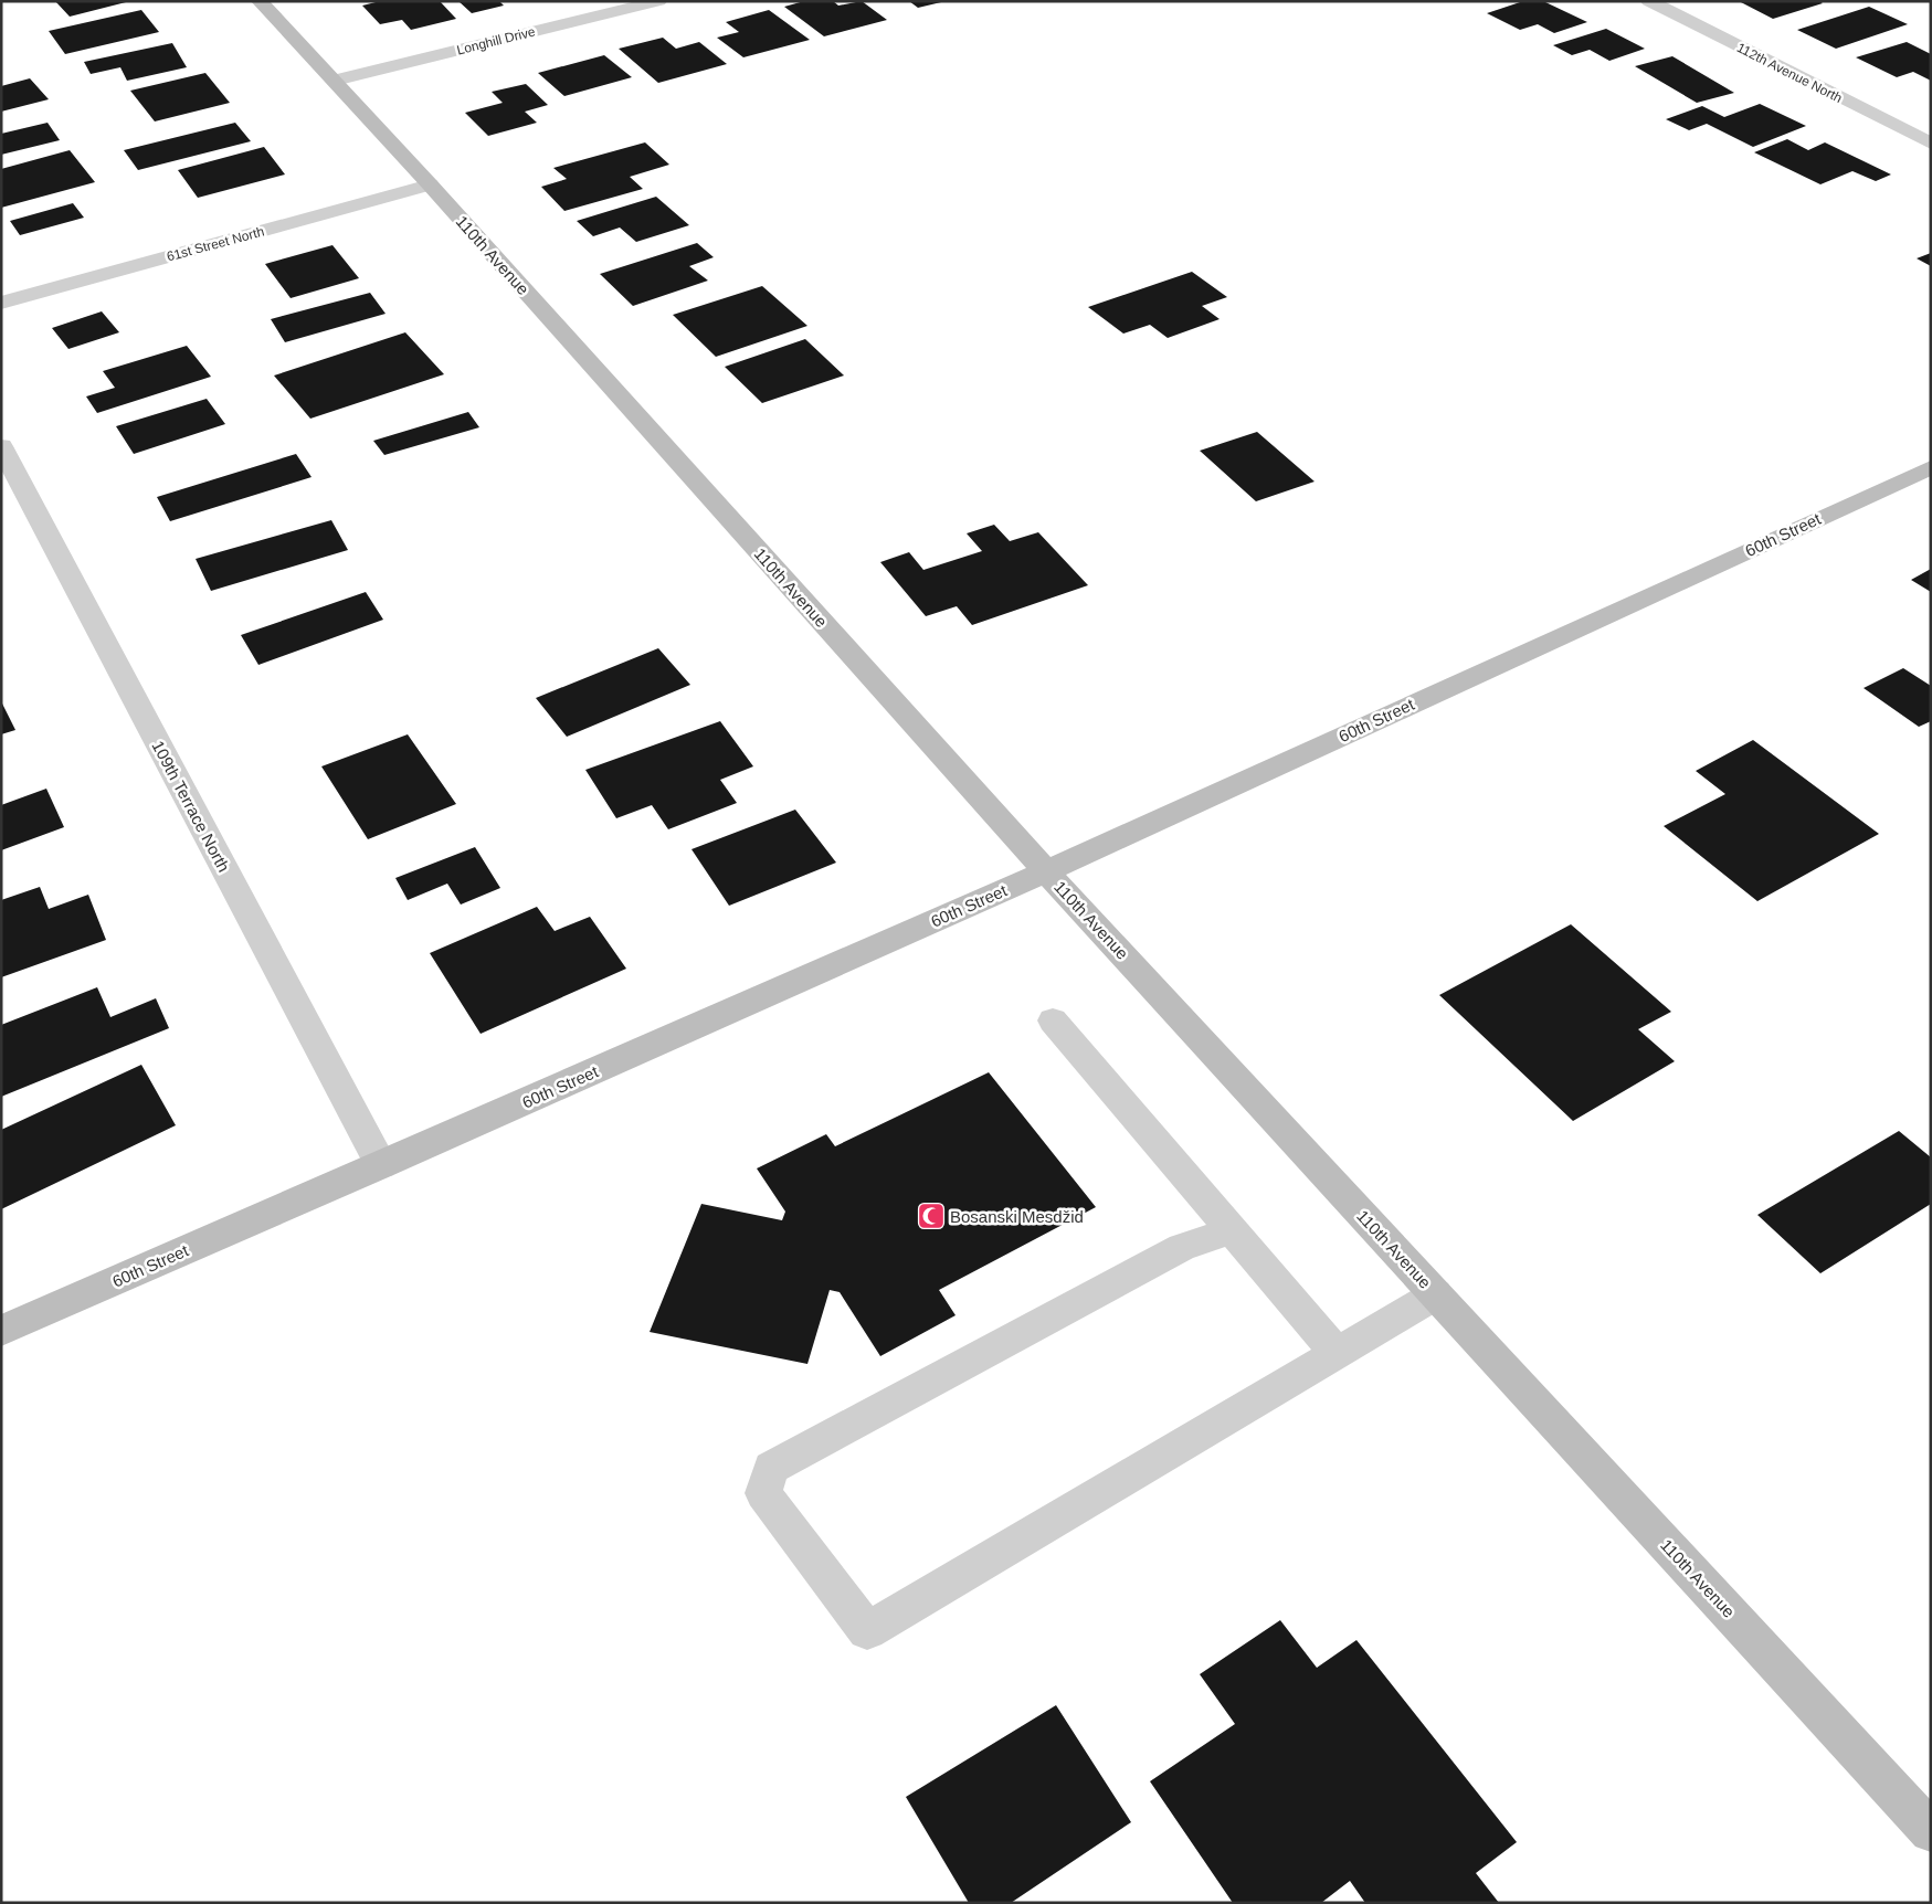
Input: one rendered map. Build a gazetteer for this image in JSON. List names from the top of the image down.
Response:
{
  "streets": {
    "street": [
      "Longhill Drive",
      "112th Avenue North",
      "61st Street North",
      "110th Avenue",
      "60th Street",
      "109th Terrace North"
    ]
  },
  "crossings": [
    ["Longhill Drive", "110th Avenue"],
    ["61st Street North", "110th Avenue"],
    ["110th Avenue", "60th Street"],
    ["60th Street", "109th Terrace North"]
  ],
  "places": {
    "mosque": ["Bosanski Mesdžid"]
  }
}
